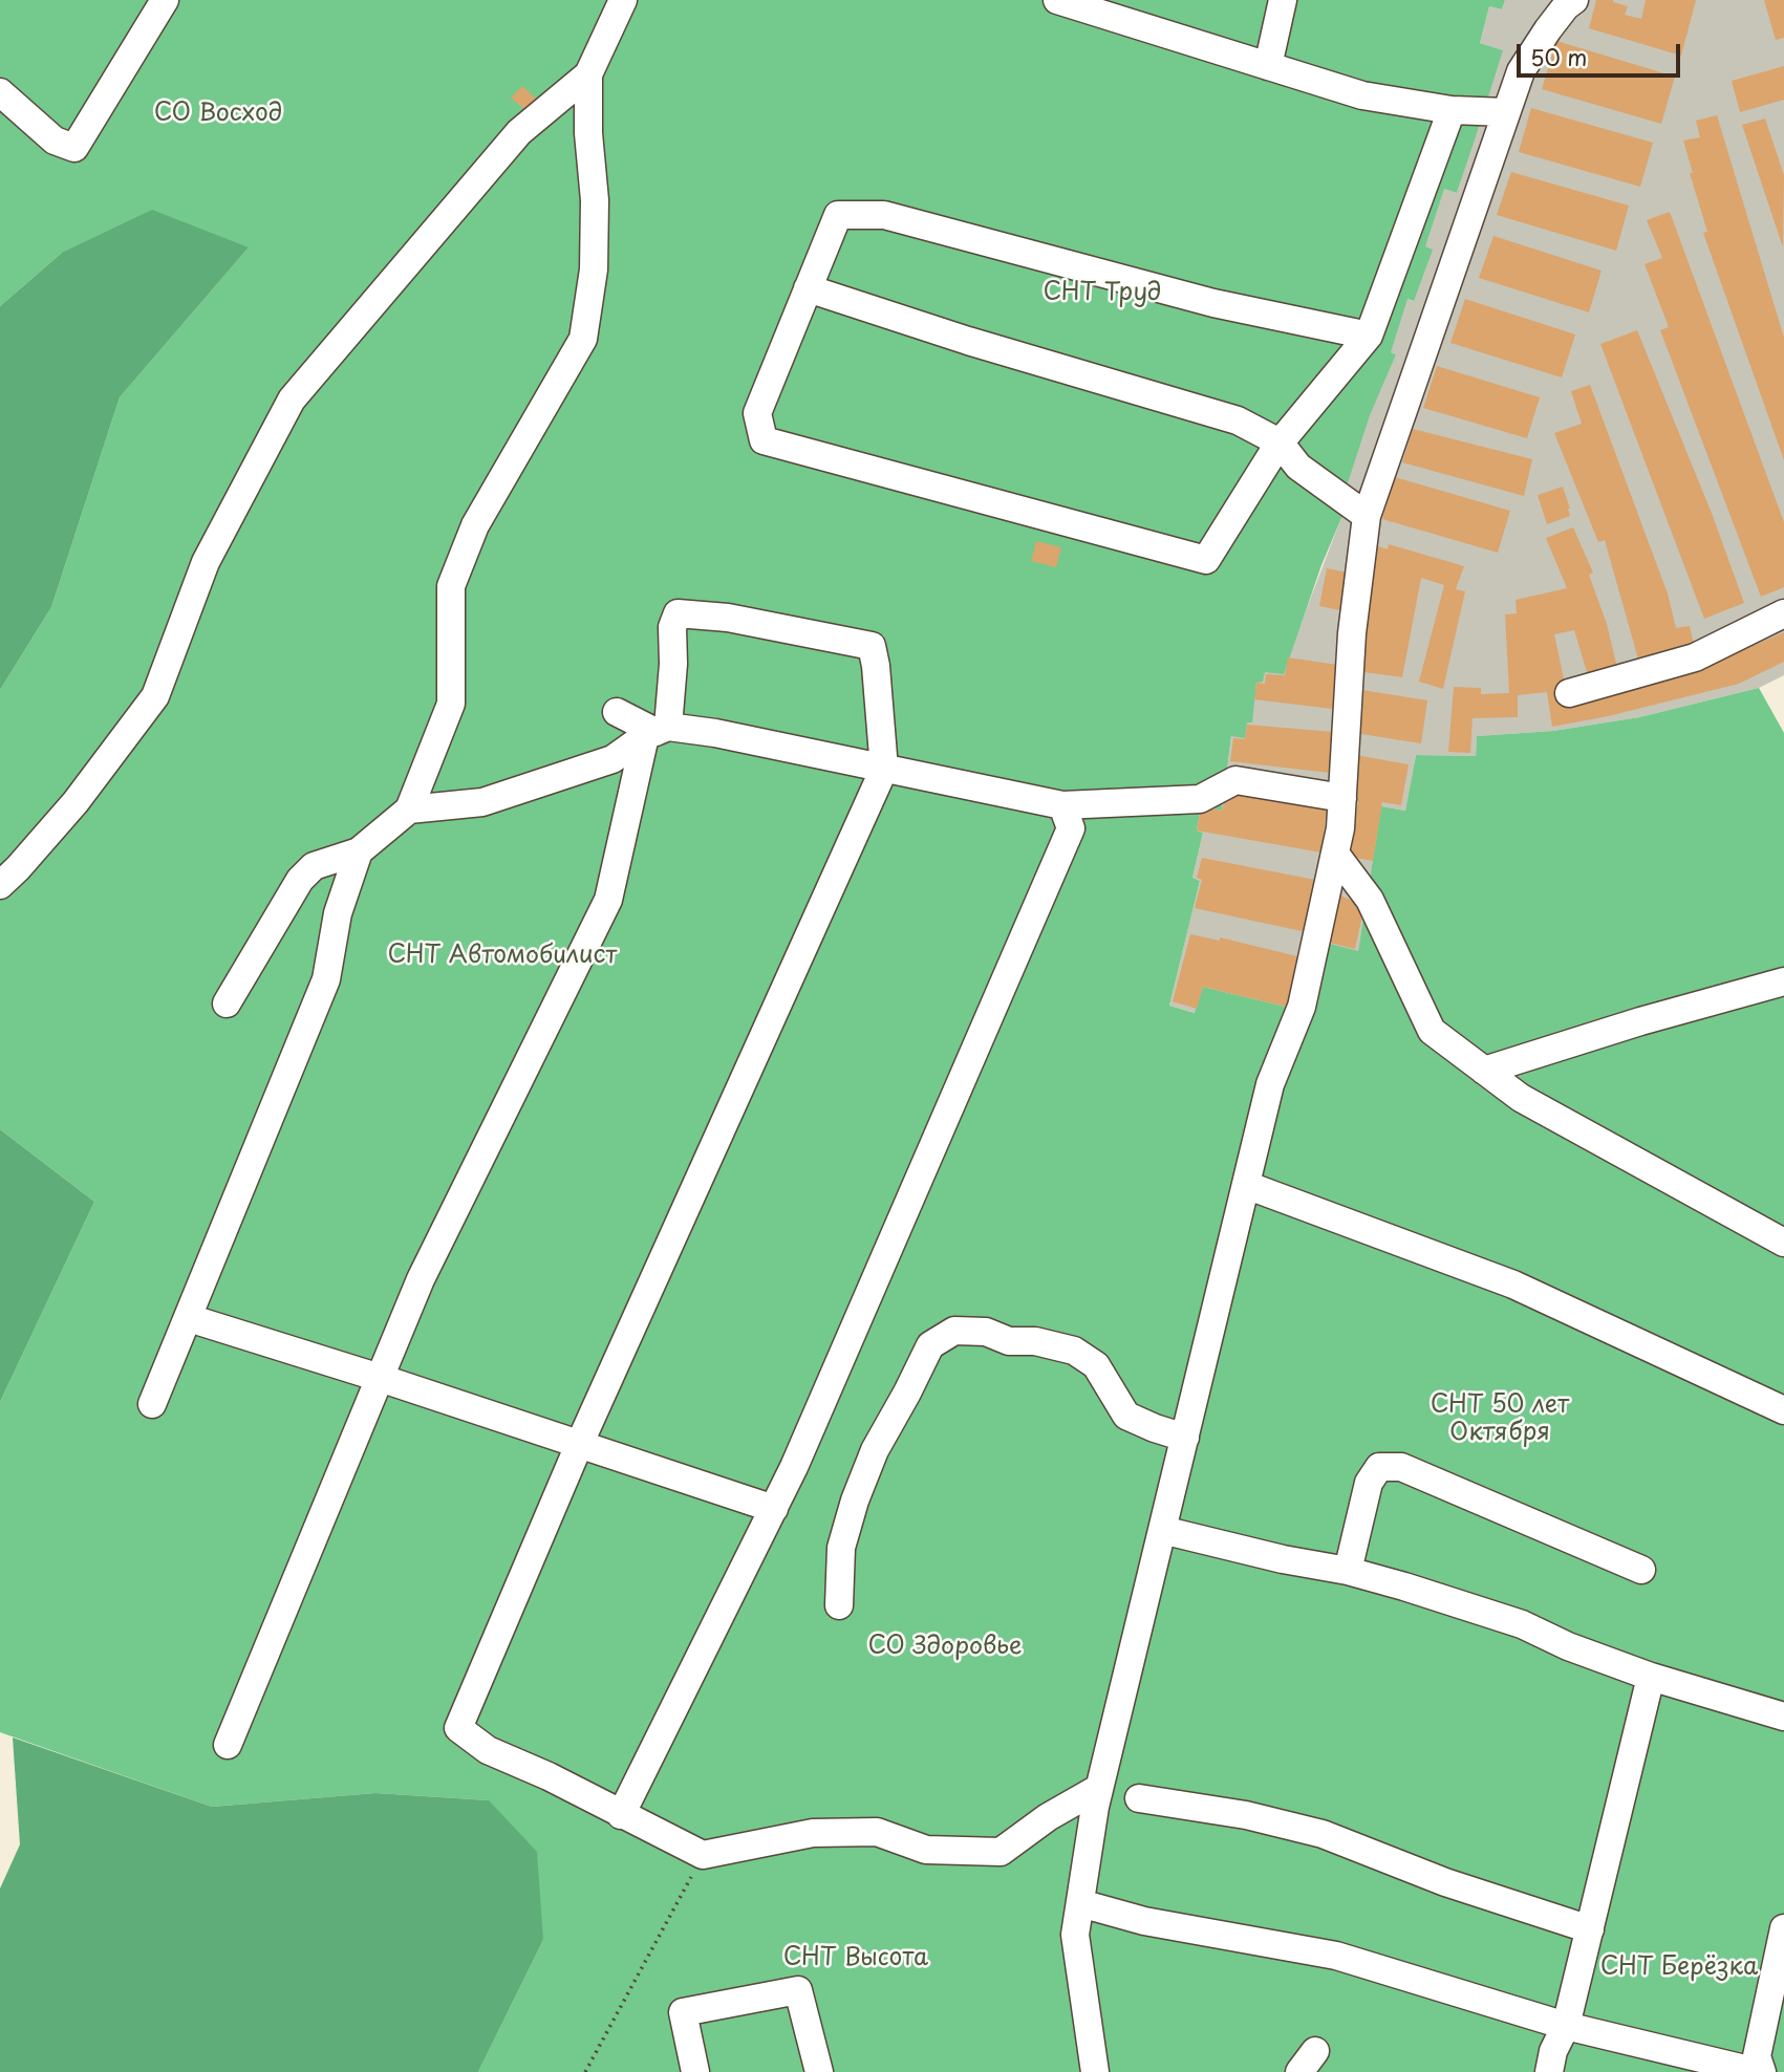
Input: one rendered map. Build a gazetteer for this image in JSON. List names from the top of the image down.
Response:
{
  "parks": [
    "СО Восход",
    "СНТ Труд",
    "СНТ Автомобилист",
    "СНТ 50 лет Октября",
    "СО Здоровье",
    "СНТ Высота",
    "СНТ Берёзка"
  ],
  "scale_bar": "50 m"
}
